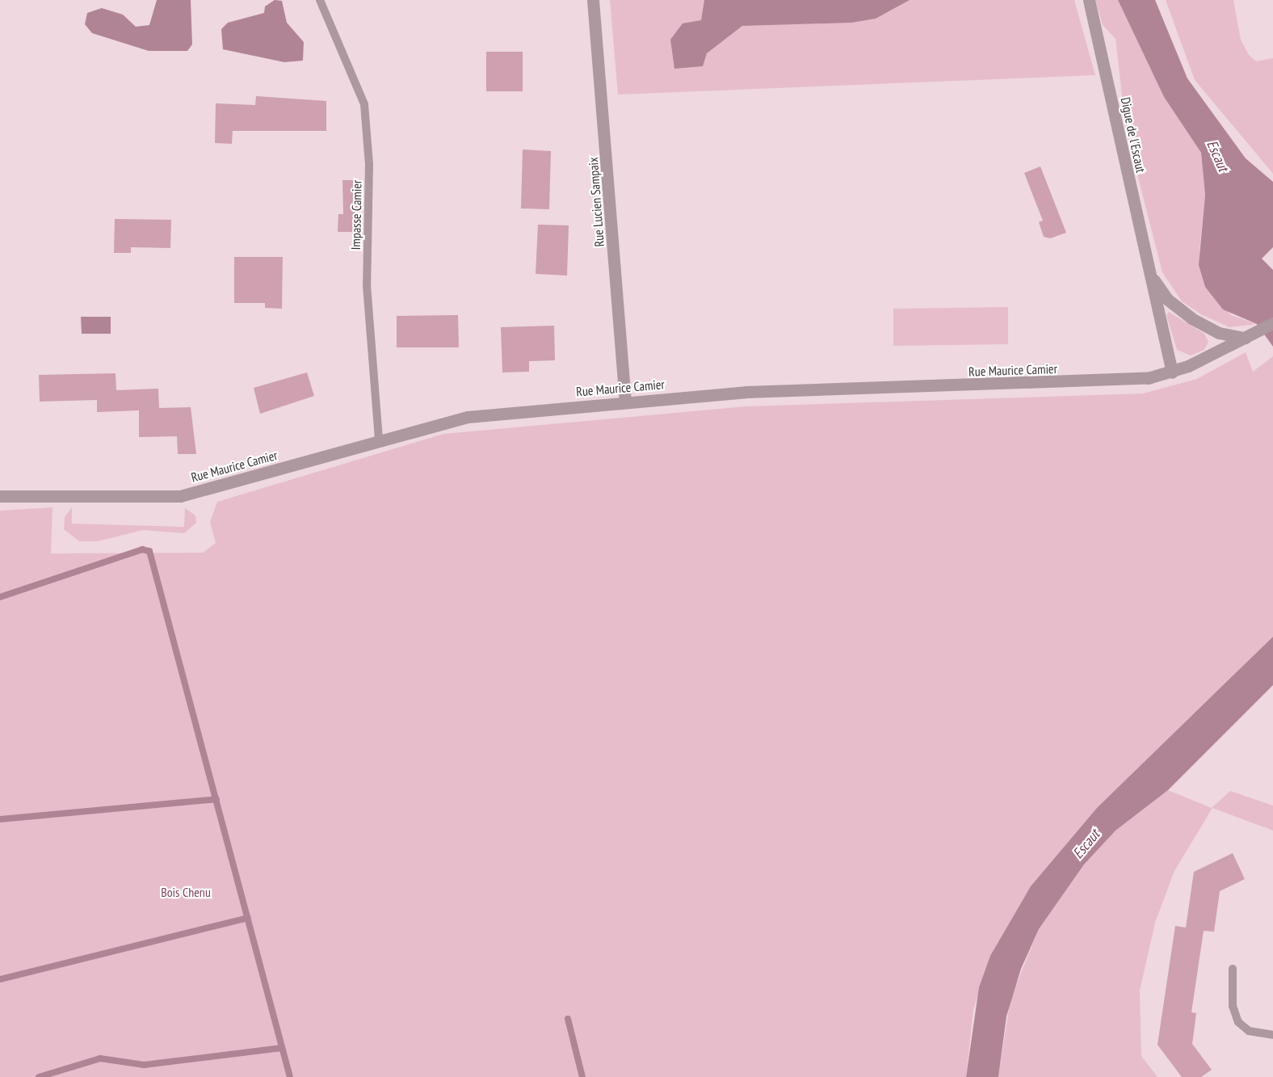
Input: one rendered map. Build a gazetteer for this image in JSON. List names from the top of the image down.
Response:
{
  "streets": {
    "street": ["Digue de l'Escaut", "Rue Lucien Sampaix", "Rue Maurice Camier"],
    "lane": ["Impasse Camier"]
  },
  "crossings": [
    ["Digue de l'Escaut", "Rue Maurice Camier"],
    ["Rue Lucien Sampaix", "Rue Maurice Camier"],
    ["Impasse Camier", "Rue Maurice Camier"]
  ],
  "water": ["Escaut"],
  "parks": ["Bois Chenu"]
}
